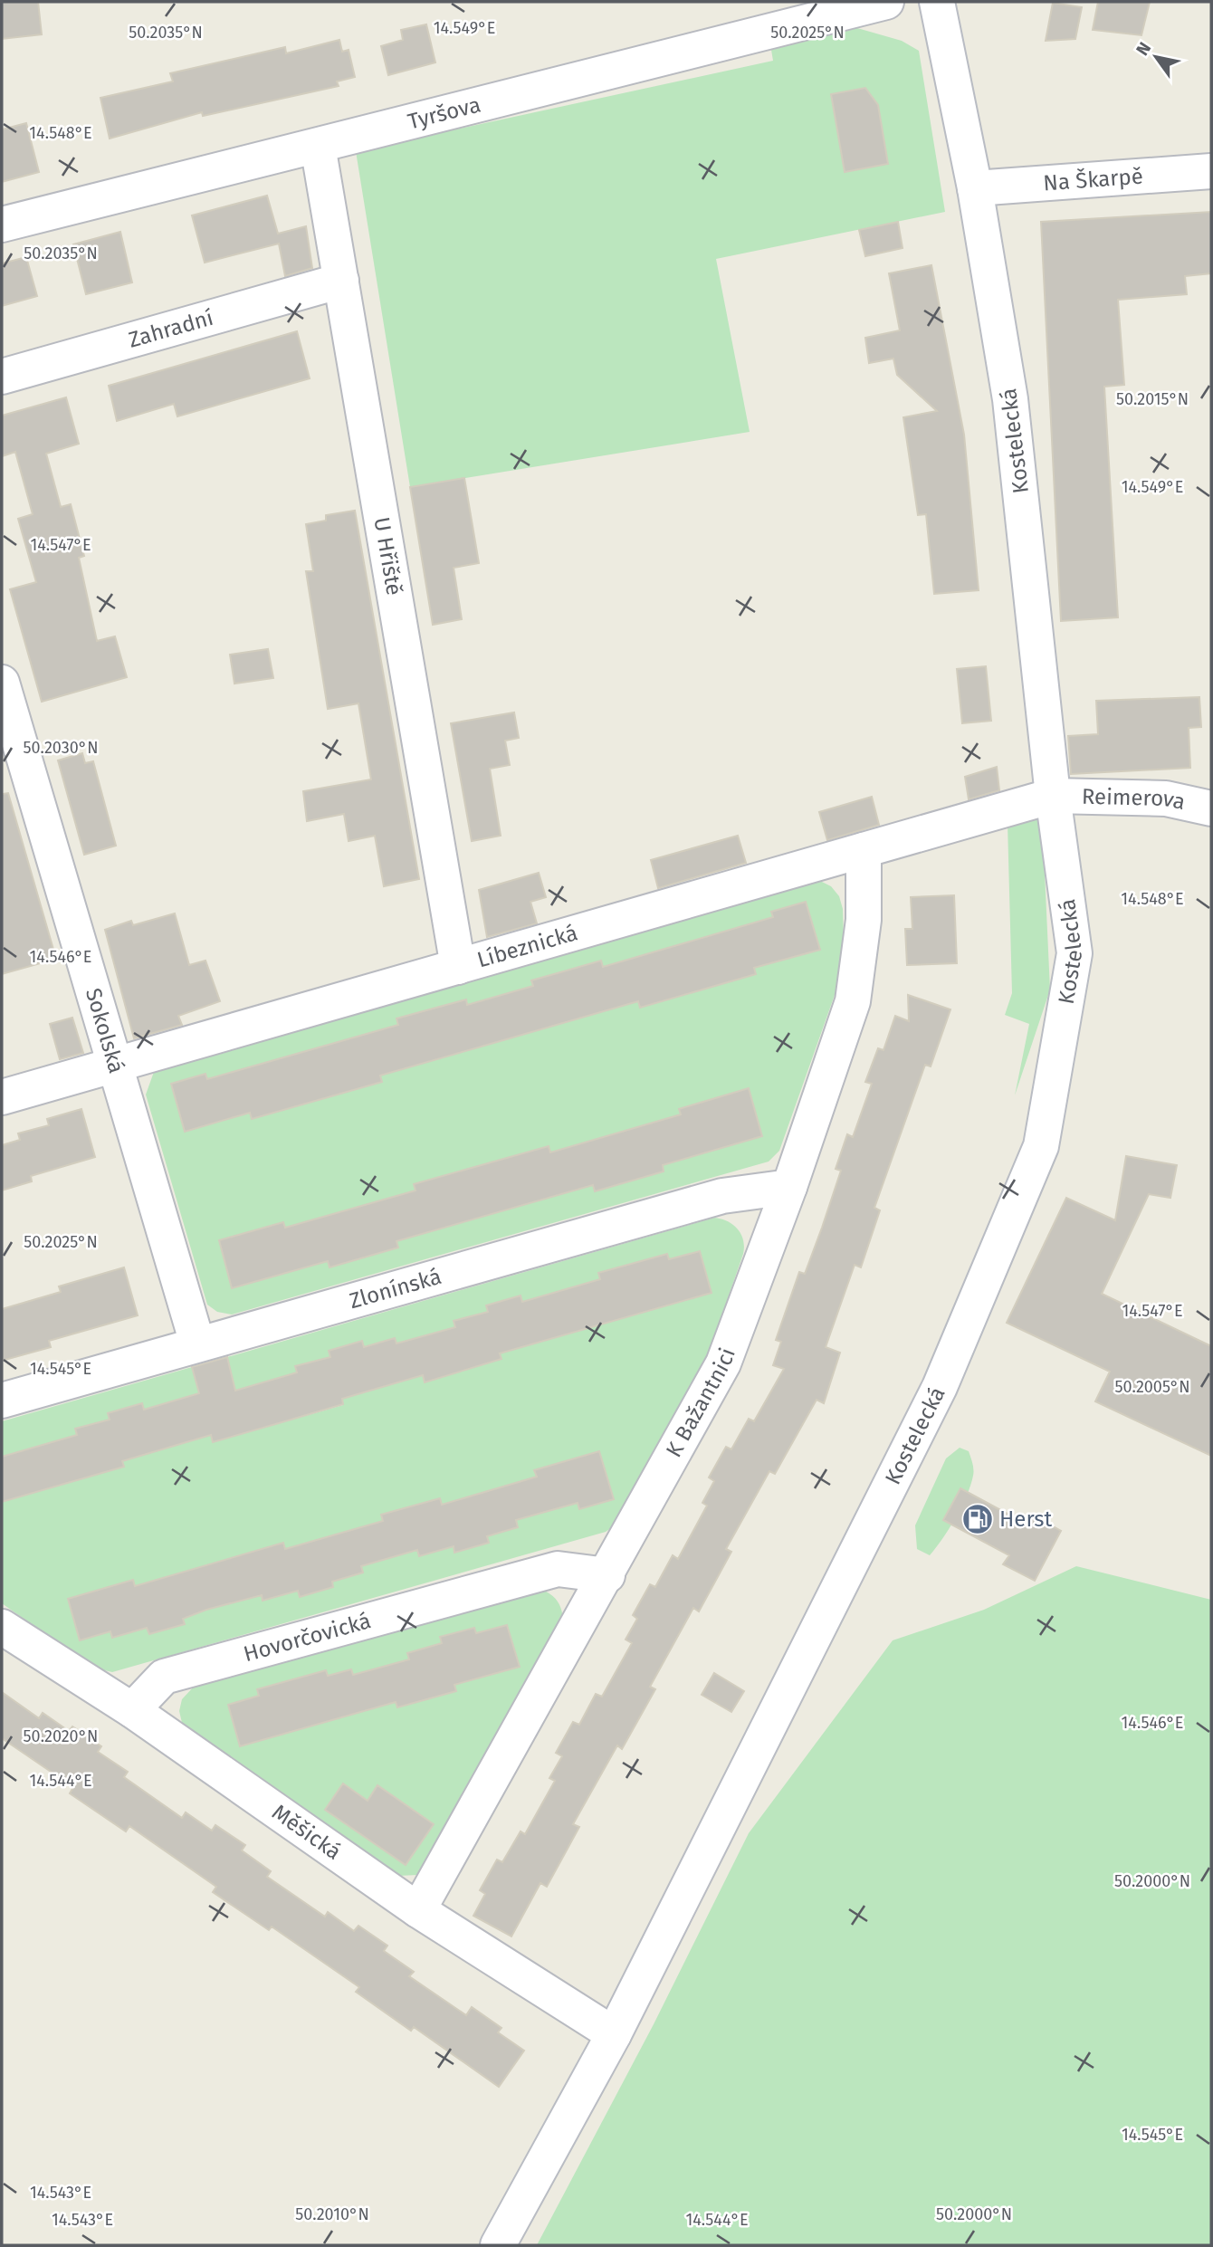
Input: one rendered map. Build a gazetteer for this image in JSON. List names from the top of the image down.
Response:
{
  "streets": {
    "street": [
      "Tyršova",
      "Na Škarpě",
      "Zahradní",
      "Kostelecká",
      "U Hřiště",
      "Reimerova",
      "Líbeznická",
      "Sokolská",
      "Zlonínská",
      "K Bažantnici",
      "Hovorčovická",
      "Měšická"
    ]
  },
  "crossings": [
    ["Tyršova", "U Hřiště"],
    ["Na Škarpě", "Kostelecká"],
    ["Zahradní", "U Hřiště"],
    ["Kostelecká", "Reimerova"],
    ["Kostelecká", "Líbeznická"],
    ["Kostelecká", "Měšická"],
    ["U Hřiště", "Líbeznická"],
    ["Reimerova", "Líbeznická"],
    ["Líbeznická", "Sokolská"],
    ["Líbeznická", "K Bažantnici"],
    ["Sokolská", "Zlonínská"],
    ["Zlonínská", "K Bažantnici"],
    ["K Bažantnici", "Hovorčovická"],
    ["K Bažantnici", "Měšická"],
    ["Hovorčovická", "Měšická"]
  ],
  "places": {
    "fuel station": ["Herst"]
  },
  "north": "top left",
  "coordinates": [
    "14.549°E",
    "50.2035°N",
    "50.2025°N",
    "14.548°E",
    "50.2015°N",
    "14.547°E",
    "50.2030°N",
    "14.546°E",
    "14.545°E",
    "50.2005°N",
    "50.2020°N",
    "14.544°E",
    "50.2000°N",
    "14.543°E",
    "50.2010°N"
  ]
}
